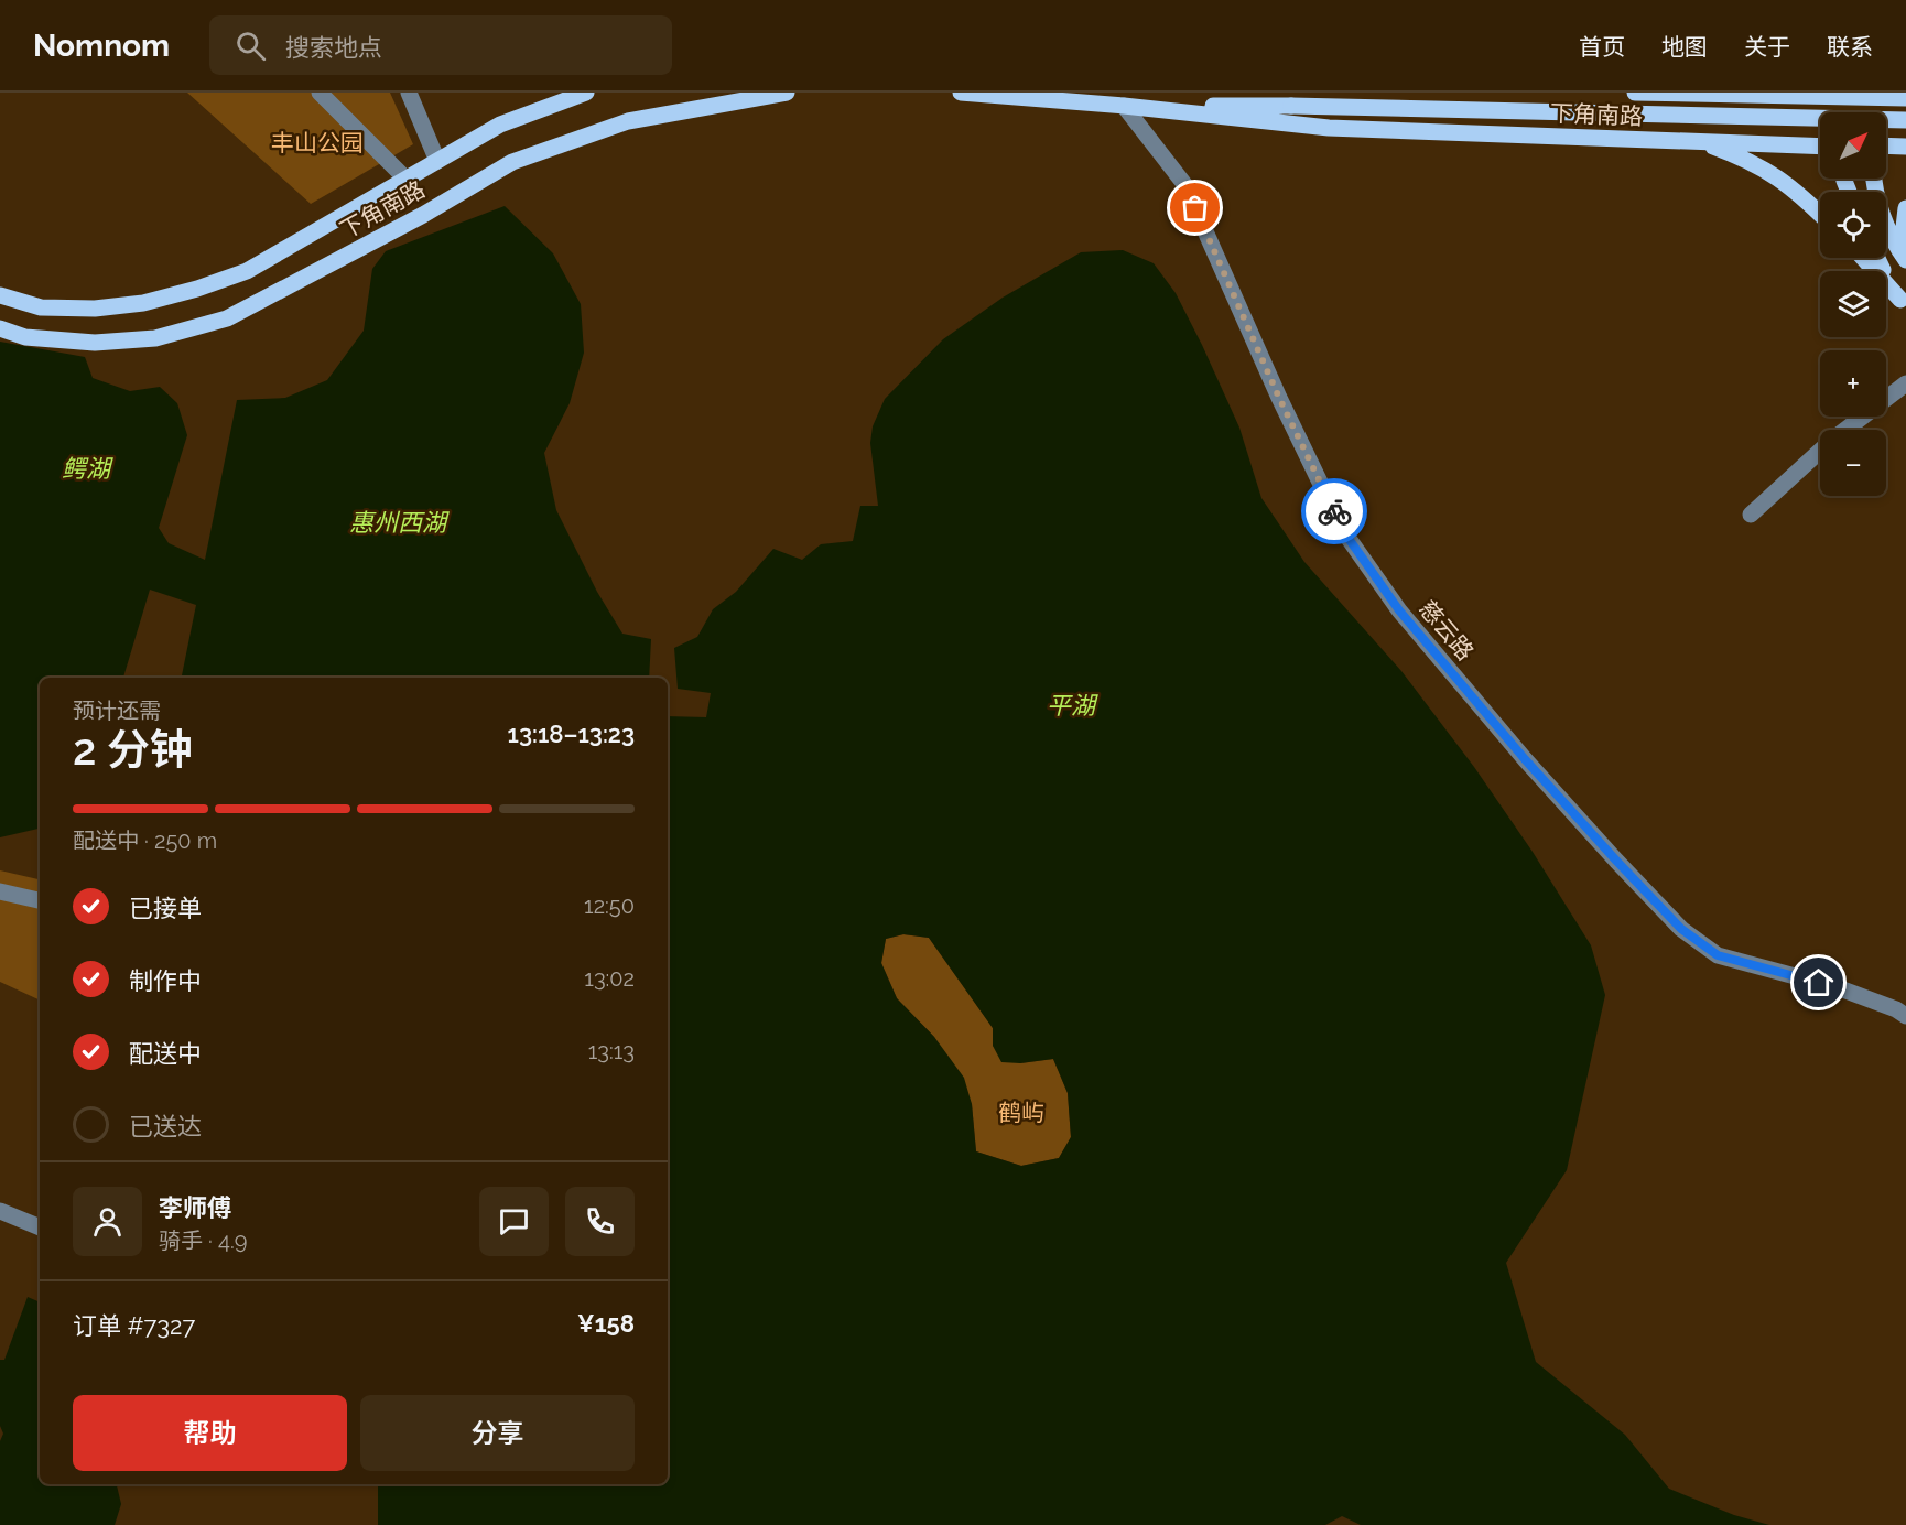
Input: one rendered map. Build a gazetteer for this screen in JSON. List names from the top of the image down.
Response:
{
  "streets": {
    "main road": ["下角南路"],
    "street": ["慈云路"]
  },
  "crossings": [
    ["下角南路", "慈云路"]
  ],
  "water": ["鳄湖", "惠州西湖", "平湖"],
  "parks": ["丰山公园", "鹤屿"],
  "north": "top right",
  "page": {
    "header": "Nomnom",
    "search": "搜索地点",
    "nav": [
      "首页",
      "地图",
      "关于",
      "联系"
    ],
    "map_buttons": ["+", "−"],
    "heading": ["2 分钟", "预计还需", "13:18–13:23"],
    "panel": [
      "李师傅",
      "骑手 · 4.9",
      "订单 #7327",
      "¥158"
    ],
    "bar": "配送中 · 250 m",
    "list": [
      ["已接单", "12:50"],
      ["制作中", "13:02"],
      ["配送中", "13:13"],
      "已送达"
    ],
    "buttons": ["帮助", "分享"]
  }
}
